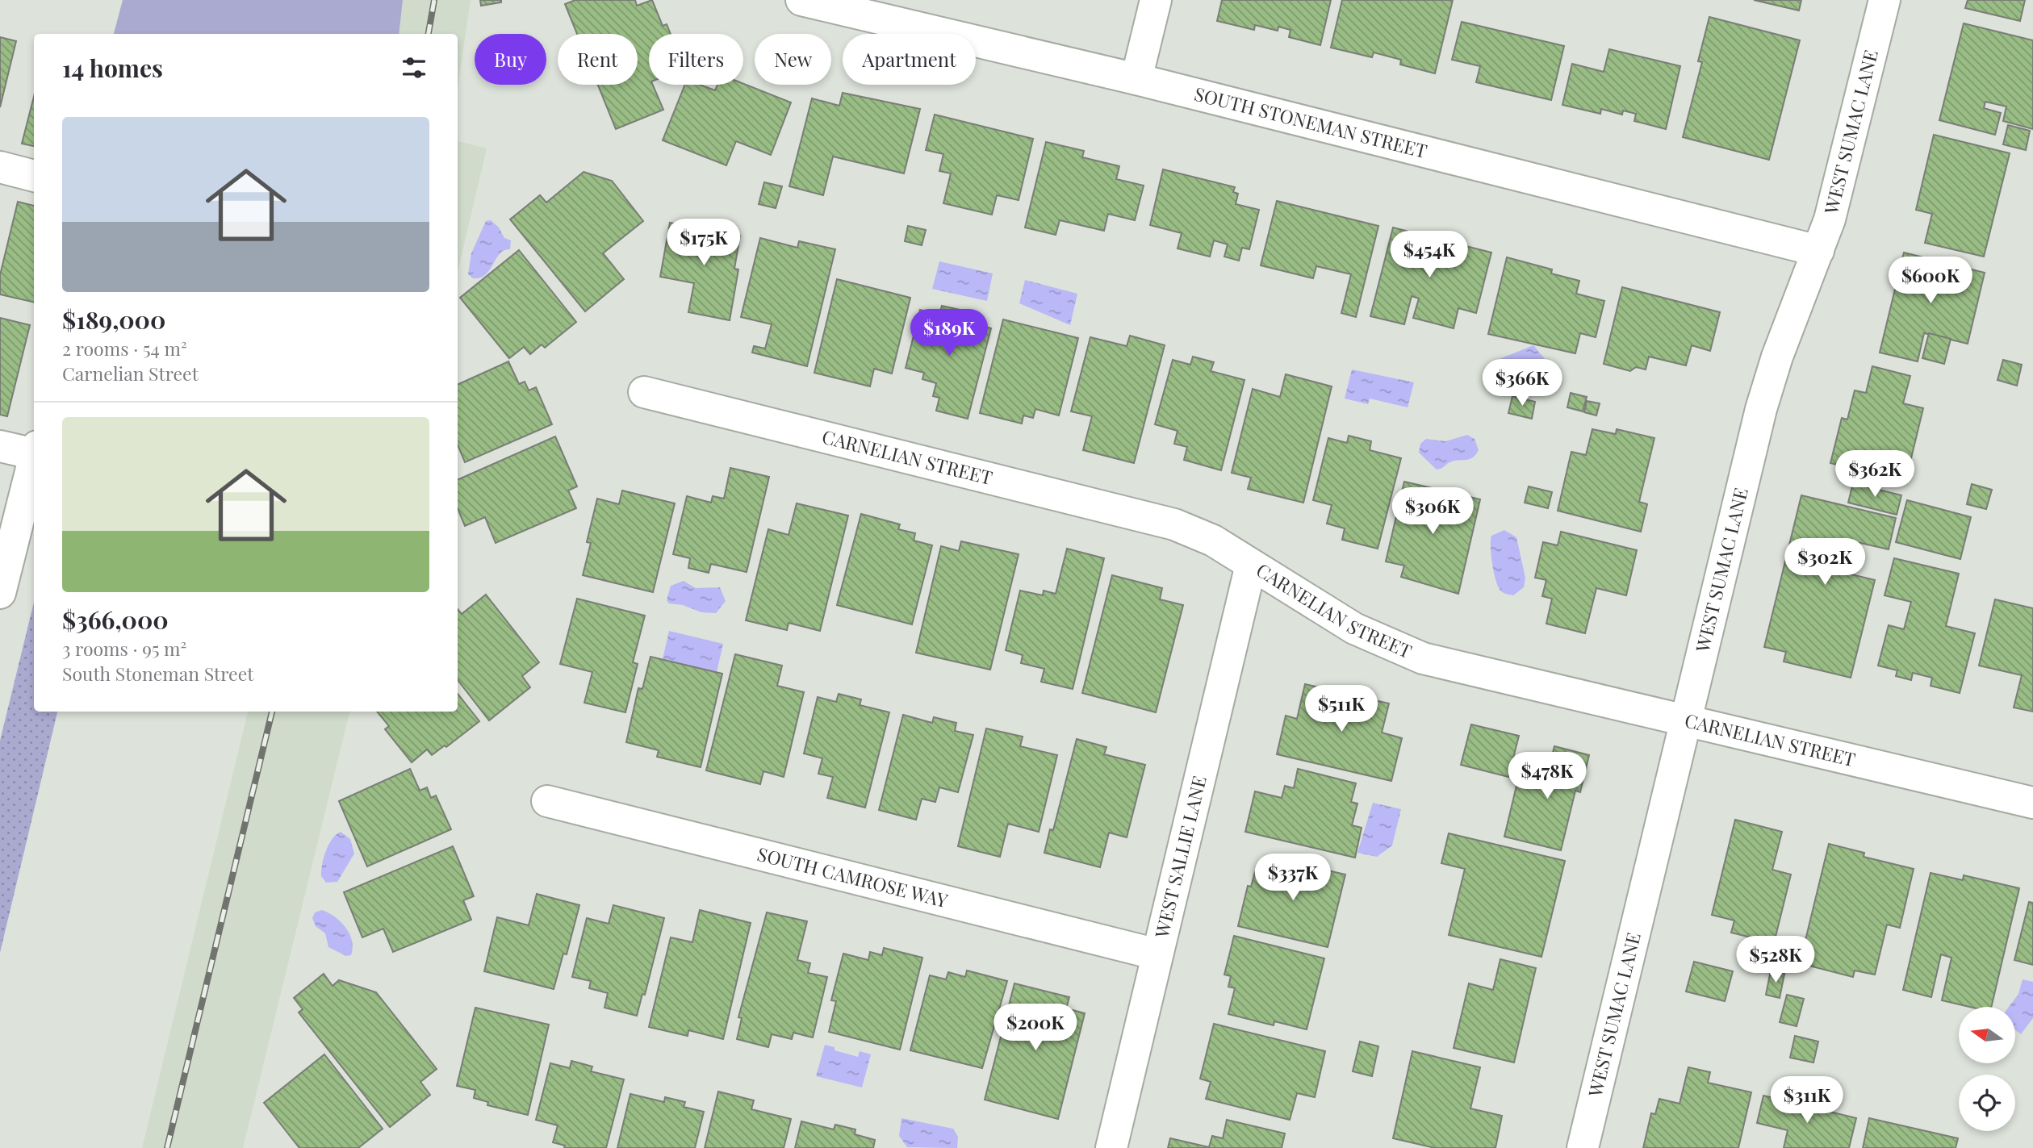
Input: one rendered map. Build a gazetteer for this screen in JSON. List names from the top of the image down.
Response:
{
  "streets": {
    "street": [
      "SOUTH STONEMAN STREET",
      "WEST SUMAC LANE",
      "CARNELIAN STREET",
      "WEST SALLIE LANE",
      "SOUTH CAMROSE WAY"
    ]
  },
  "crossings": [
    ["SOUTH STONEMAN STREET", "WEST SUMAC LANE"],
    ["WEST SUMAC LANE", "CARNELIAN STREET"],
    ["CARNELIAN STREET", "WEST SALLIE LANE"],
    ["WEST SALLIE LANE", "SOUTH CAMROSE WAY"]
  ],
  "north": "left",
  "page": {
    "chip": [
      "Buy",
      "Rent",
      "Filters",
      "New",
      "Apartment"
    ],
    "heading": "14 homes",
    "list": [
      {
        "name": "$189,000",
        "note": "2 rooms · 54 m² · Carnelian Street"
      },
      {
        "name": "$366,000",
        "note": "3 rooms · 95 m² · South Stoneman Street"
      }
    ],
    "price": [
      "$175K",
      "$454K",
      "$600K",
      "$189K",
      "$366K",
      "$362K",
      "$306K",
      "$302K",
      "$511K",
      "$478K",
      "$337K",
      "$528K",
      "$200K",
      "$311K"
    ]
  }
}
